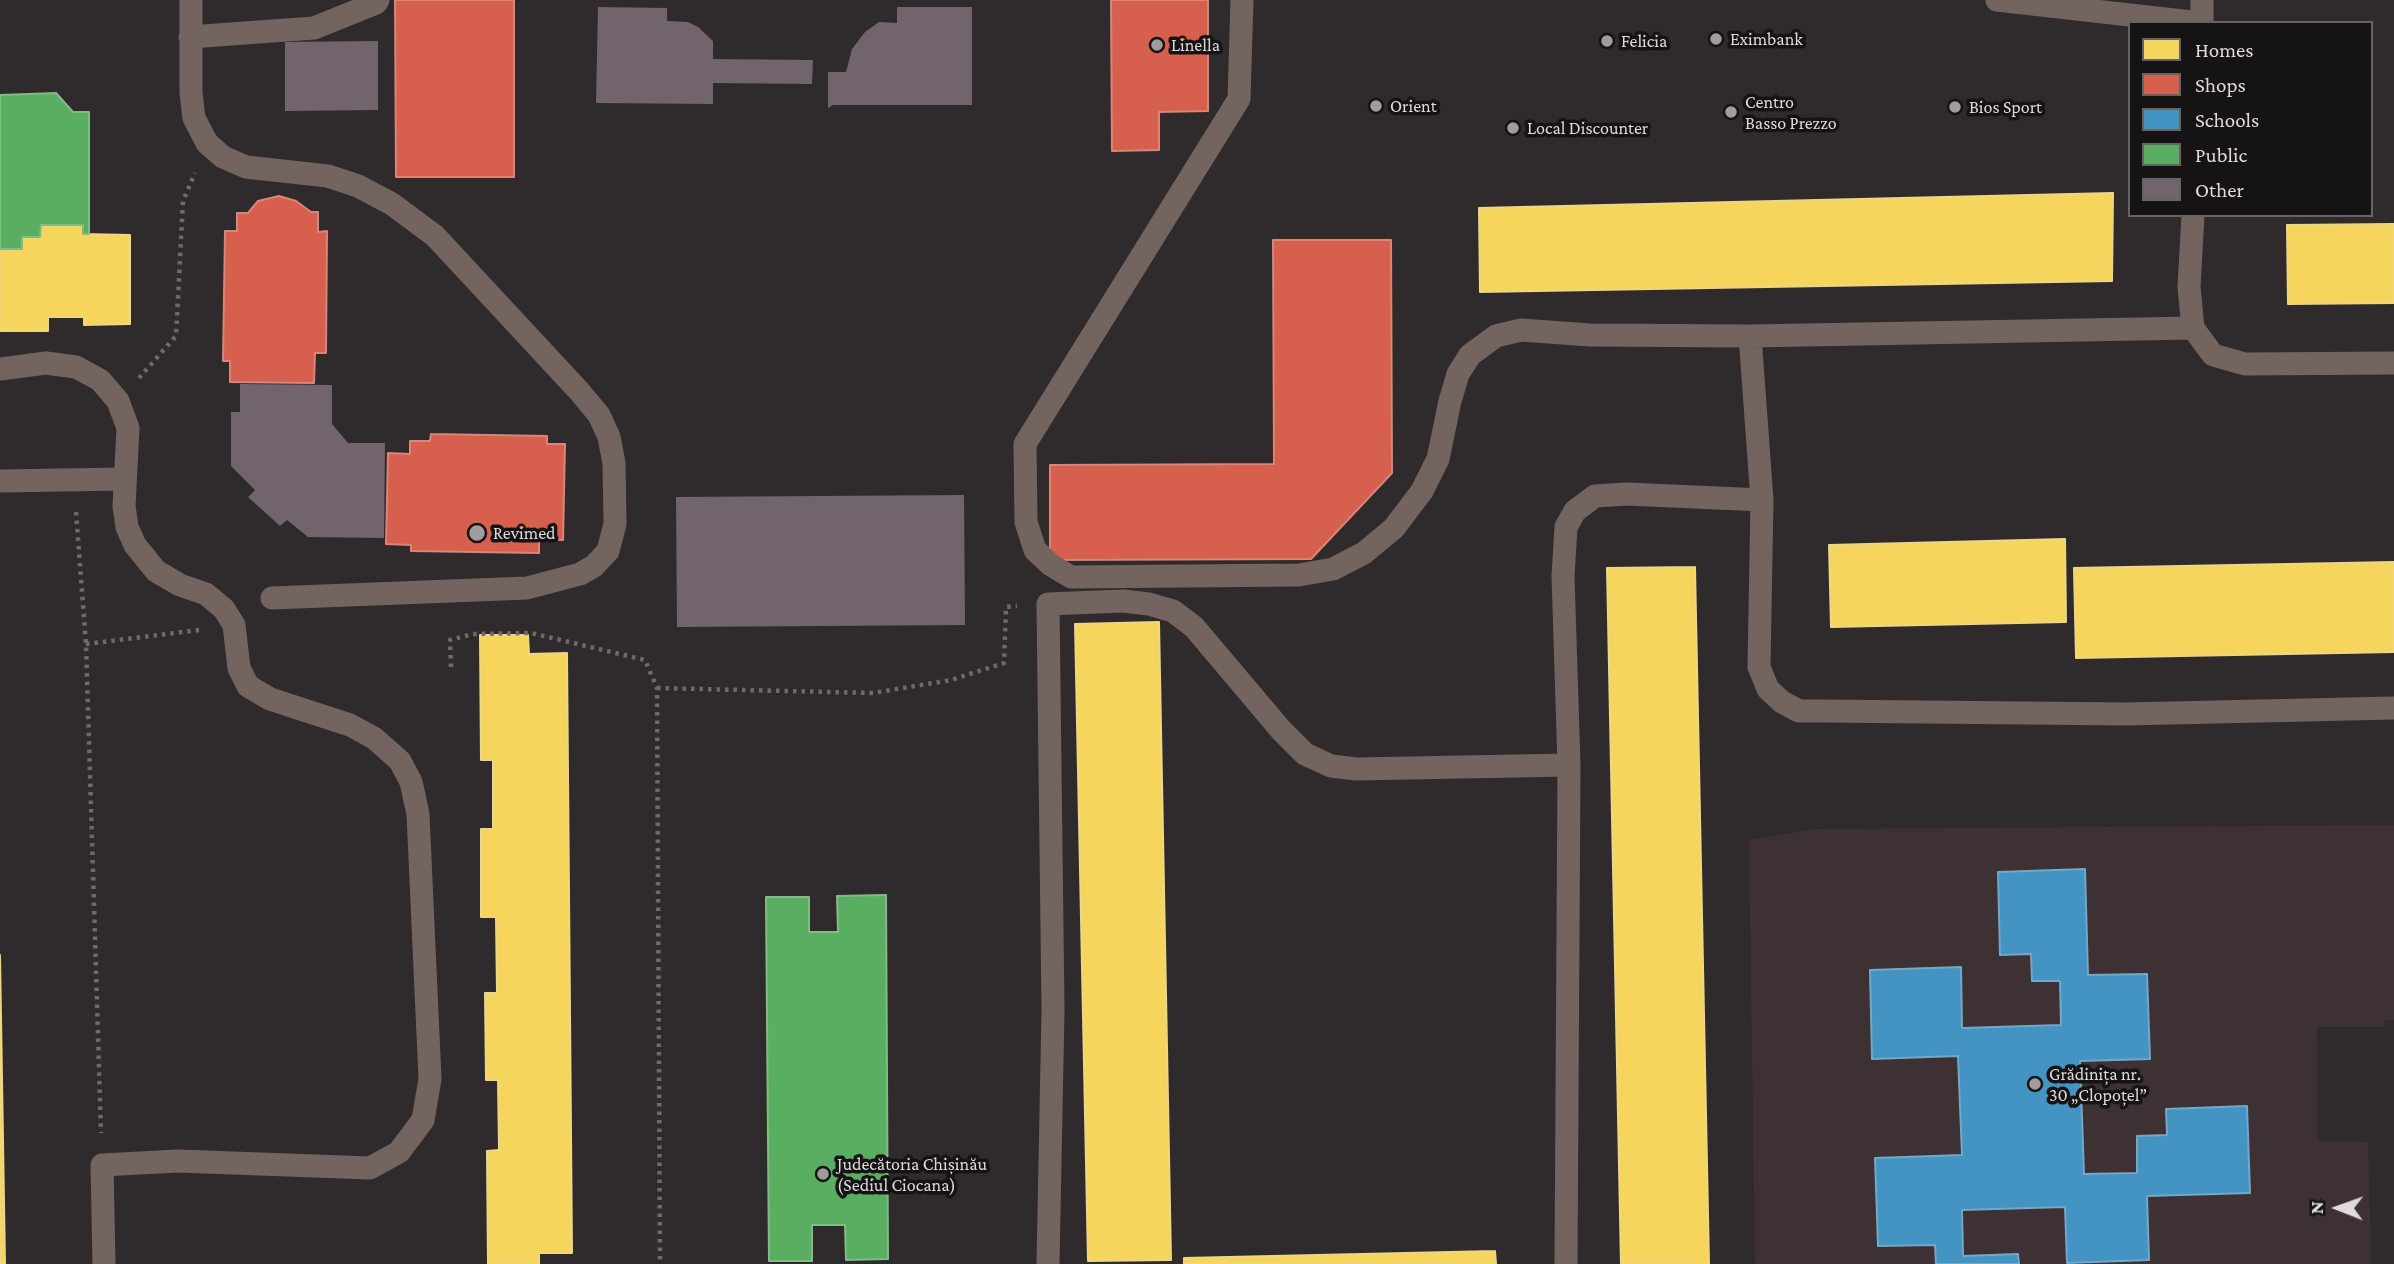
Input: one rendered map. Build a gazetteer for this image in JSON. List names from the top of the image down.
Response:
{
  "places": [
    "Eximbank",
    "Felicia",
    "Linella",
    "Orient",
    "Bios Sport",
    "Centro Basso Prezzo",
    "Local Discounter",
    "Revimed",
    "Grădinița nr. 30 „Clopoțel”",
    "Judecătoria Chișinău (Sediul Ciocana)"
  ],
  "legend": [
    "Homes",
    "Shops",
    "Schools",
    "Public",
    "Other"
  ],
  "north": "left"
}
